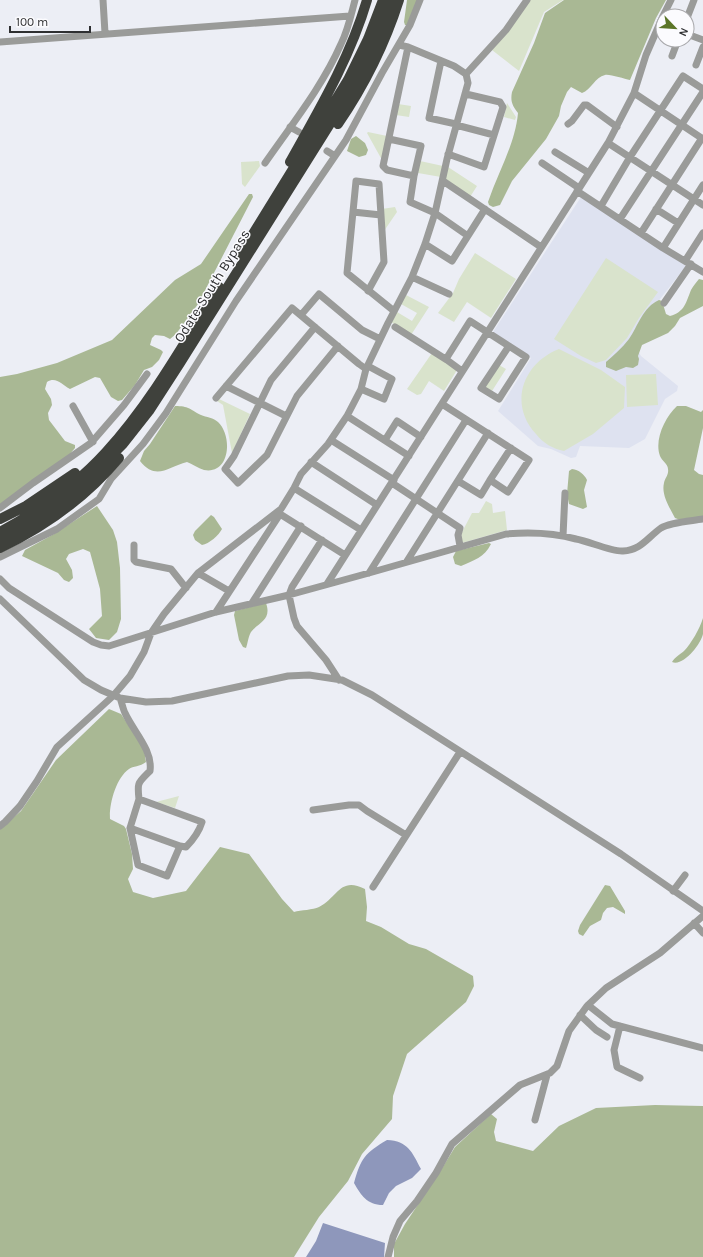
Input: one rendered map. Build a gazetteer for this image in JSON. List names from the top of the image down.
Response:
{
  "streets": {
    "highway": ["Odate-South Bypass"]
  },
  "scale_bar": "100 m",
  "north": "bottom right"
}
